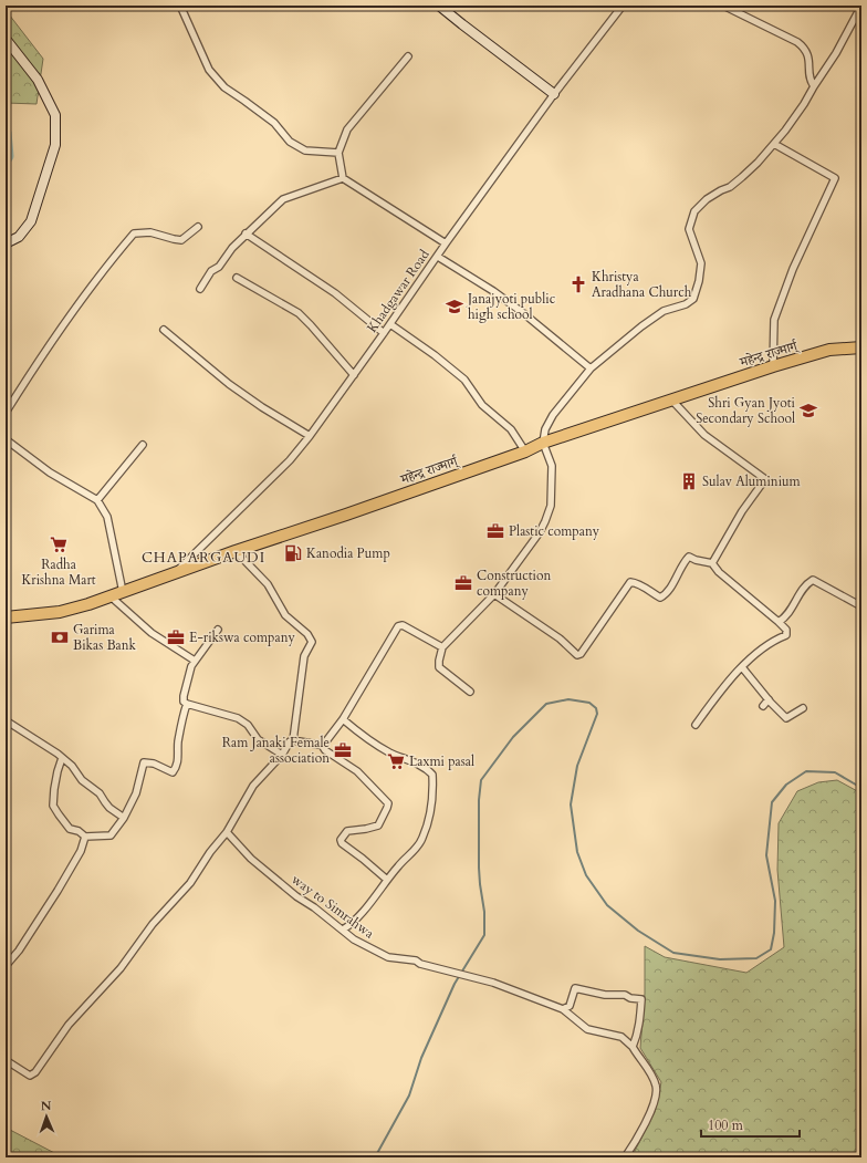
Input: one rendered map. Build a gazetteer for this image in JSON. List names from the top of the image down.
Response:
{
  "streets": {
    "highway": ["महेन्द्र राज्मार्ग्"],
    "street": ["Khadgawar Road", "way to Simrahwa"]
  },
  "crossings": [
    ["Khadgawar Road", "महेन्द्र राज्मार्ग्"]
  ],
  "districts": ["CHAPARGAUDI"],
  "places": {
    "church": ["Khristya Aradhana Church"],
    "school or university": ["Janajyoti public high school", "Shri Gyan Jyoti Secondary School"],
    "building": ["Sulav Aluminium"],
    "office": [
      "Plastic company",
      "Construction company",
      "E-rikswa company",
      "Ram Janaki Female association"
    ],
    "supermarket": ["Radha Krishna Mart", "Laxmi pasal"],
    "fuel station": ["Kanodia Pump"],
    "bank": ["Garima Bikas Bank"]
  },
  "scale_bar": "100 m",
  "north": "top"
}
